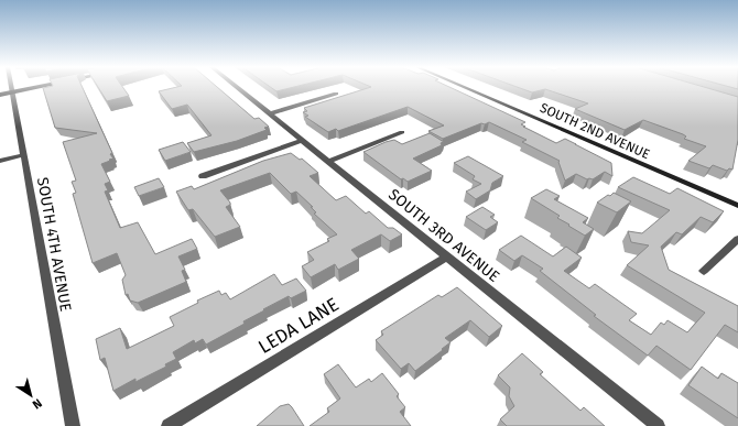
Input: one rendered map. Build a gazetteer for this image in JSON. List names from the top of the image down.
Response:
{
  "streets": {
    "street": [
      "SOUTH 2ND AVENUE",
      "SOUTH 3RD AVENUE",
      "SOUTH 4TH AVENUE",
      "LEDA LANE"
    ]
  },
  "crossings": [
    ["SOUTH 3RD AVENUE", "LEDA LANE"]
  ],
  "north": "bottom right"
}
